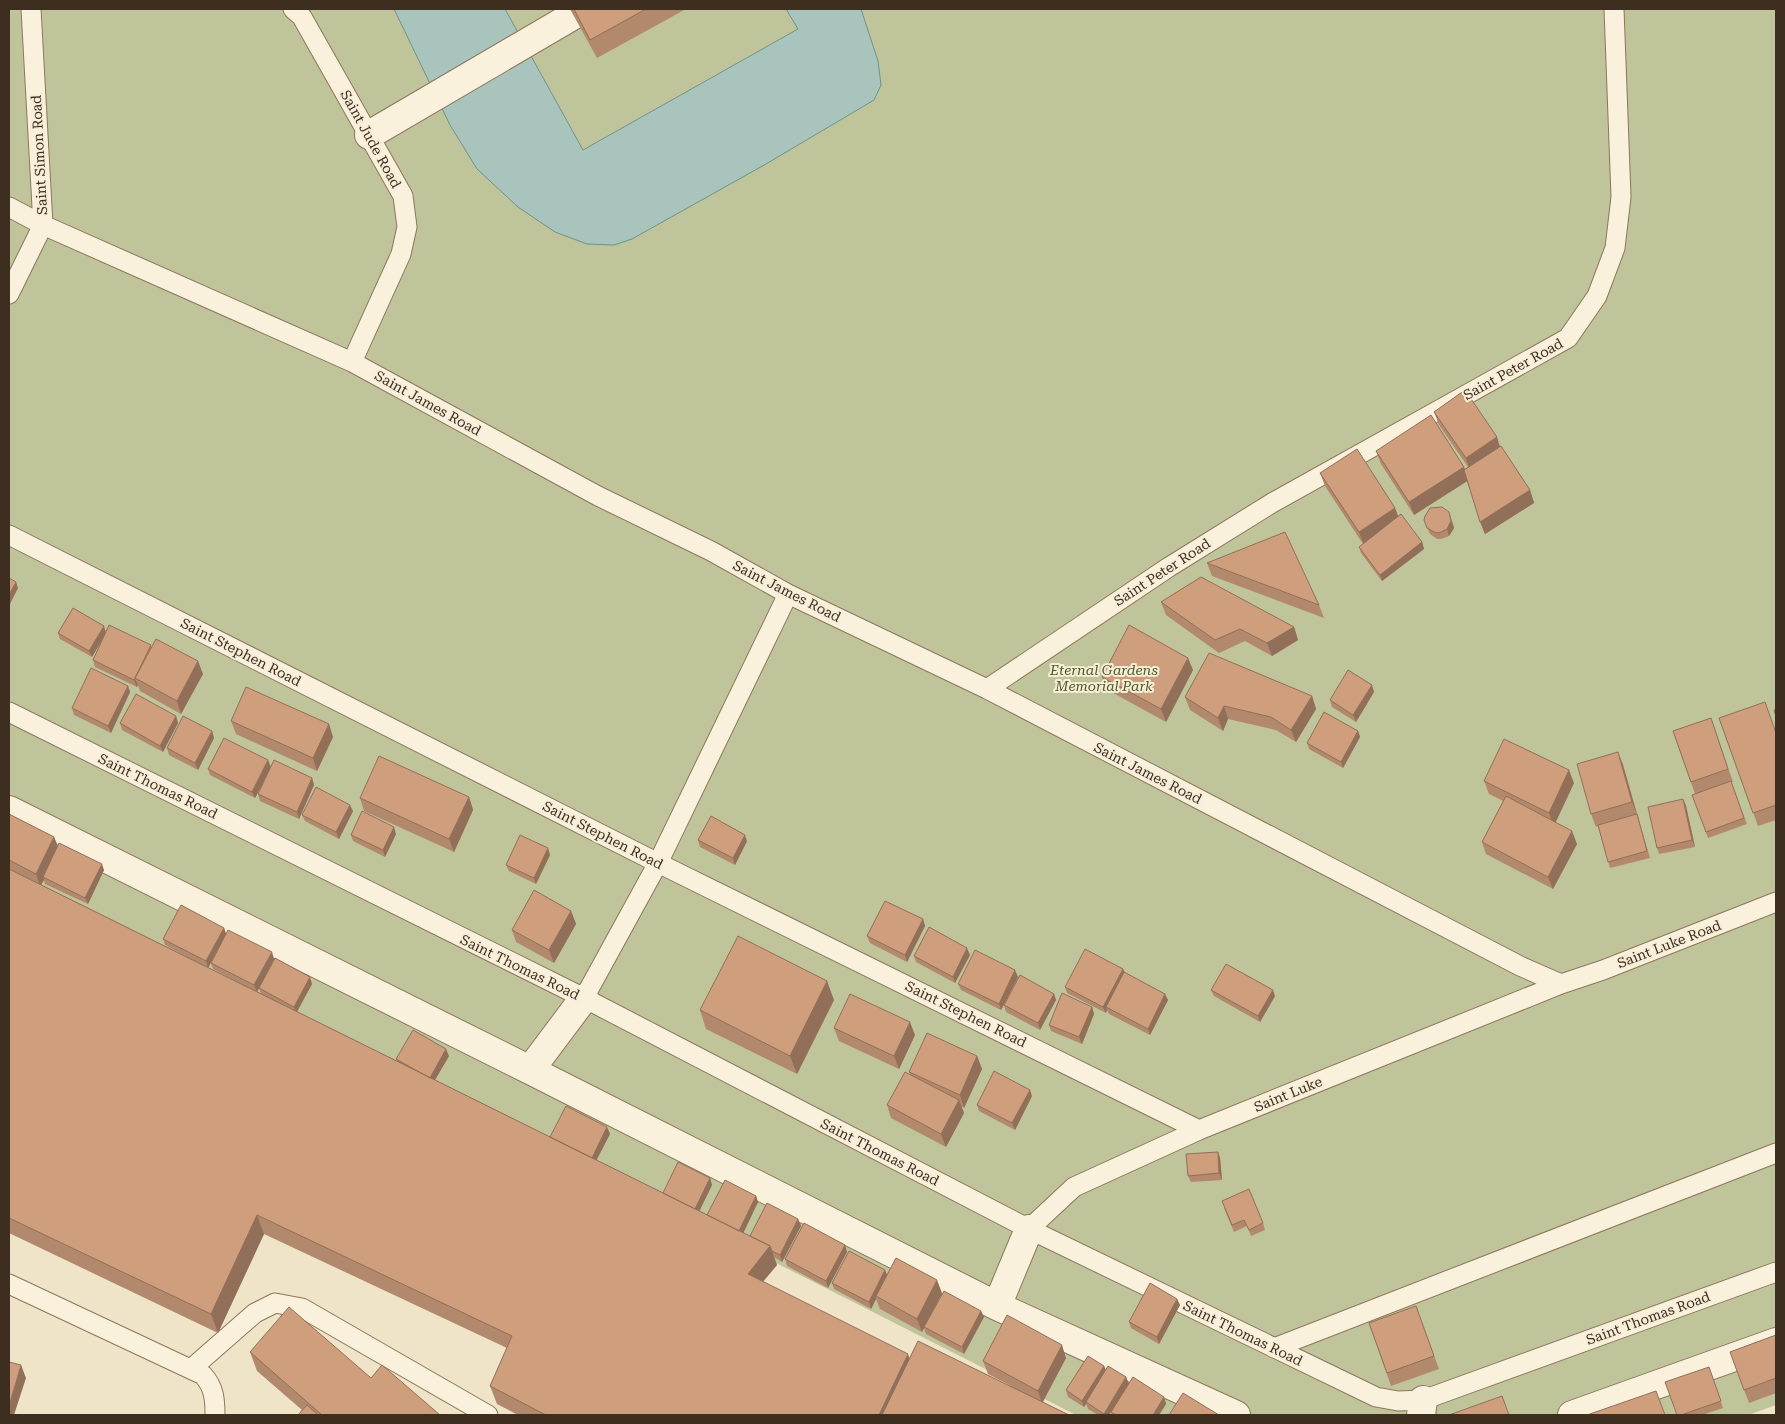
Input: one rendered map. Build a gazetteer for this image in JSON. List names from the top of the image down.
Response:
{
  "streets": {
    "lane": [
      "Saint Jude Road",
      "Saint Simon Road",
      "Saint Peter Road",
      "Saint James Road",
      "Saint Stephen Road",
      "Saint Thomas Road",
      "Saint Luke Road",
      "Saint Luke"
    ]
  },
  "crossings": [
    ["Saint Jude Road", "Saint James Road"],
    ["Saint Simon Road", "Saint James Road"],
    ["Saint Peter Road", "Saint James Road"],
    ["Saint James Road", "Saint Luke Road"],
    ["Saint James Road", "Saint Luke"],
    ["Saint Stephen Road", "Saint Luke"],
    ["Saint Thomas Road", "Saint Luke"],
    ["Saint Luke Road", "Saint Luke"]
  ],
  "parks": ["Eternal Gardens Memorial Park"]
}
